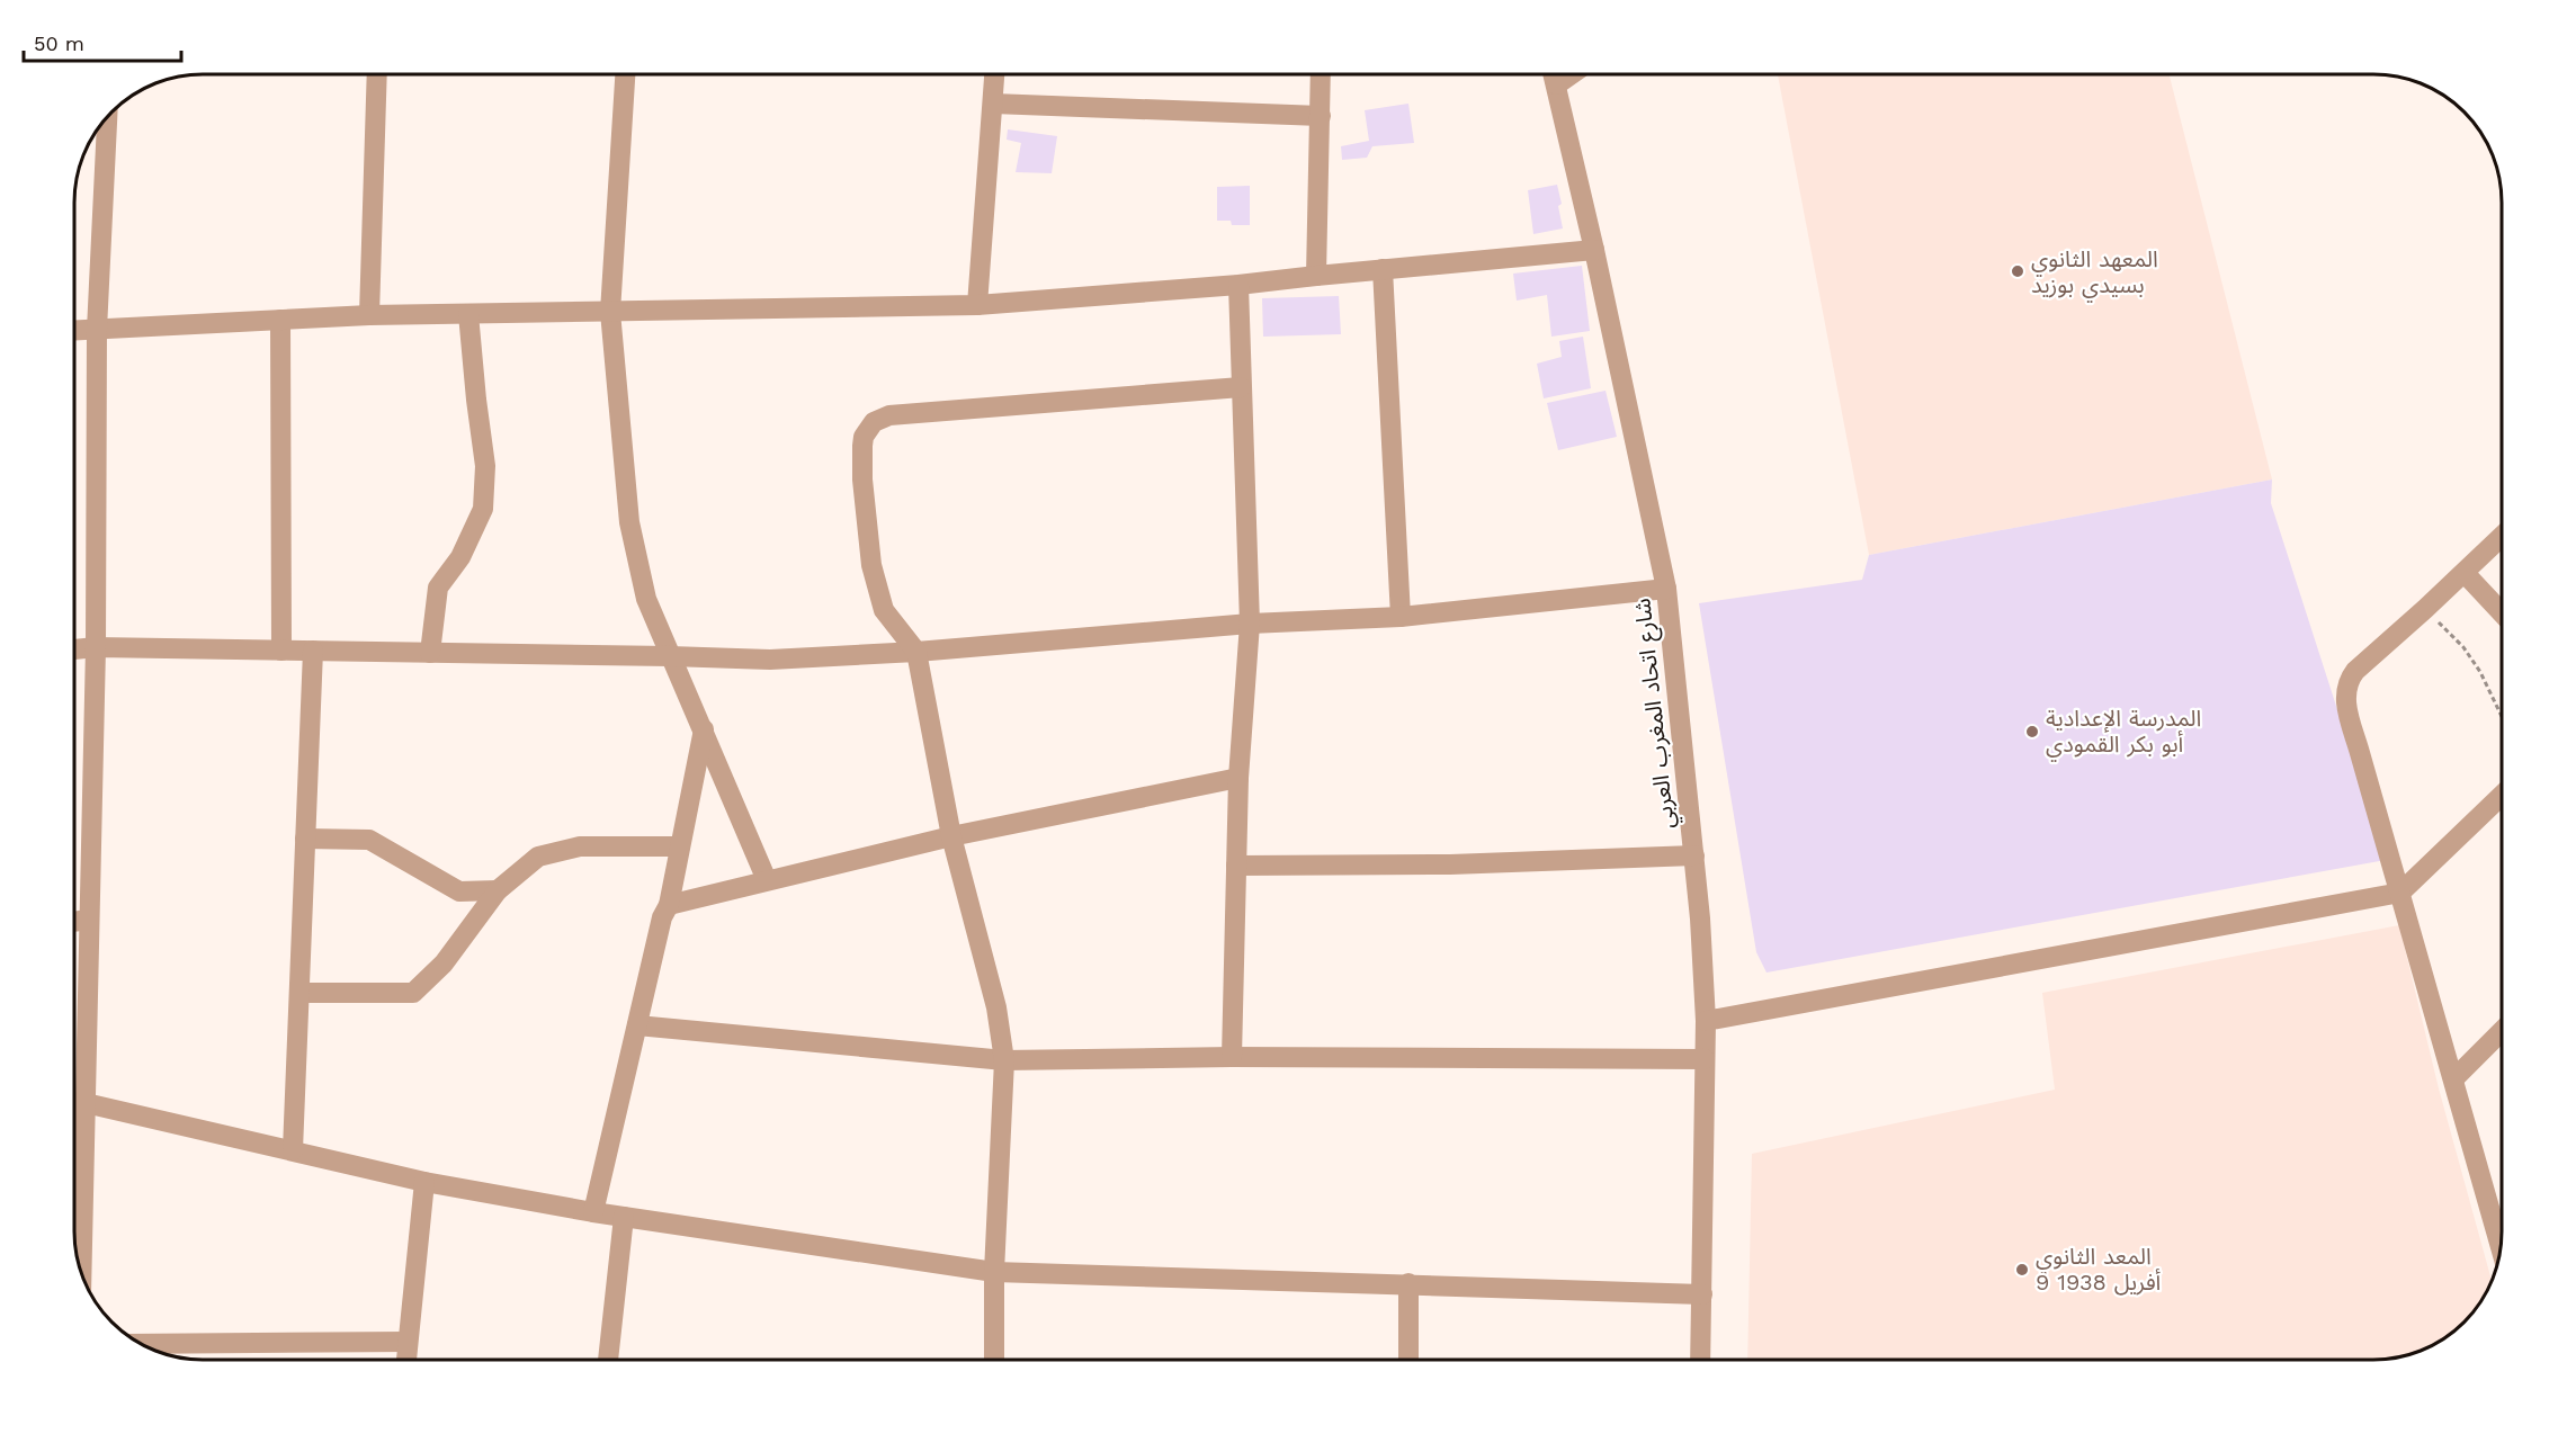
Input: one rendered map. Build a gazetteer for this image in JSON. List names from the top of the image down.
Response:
{
  "streets": {
    "street": ["شارع اتحاد المغرب العربي"]
  },
  "places": ["المعهد الثانوي بسيدي بوزيد", "المدرسة الإعدادية أبو بكر القمودي", "المعد الثانوي 9 أفريل 1938"],
  "scale_bar": "50 m"
}
